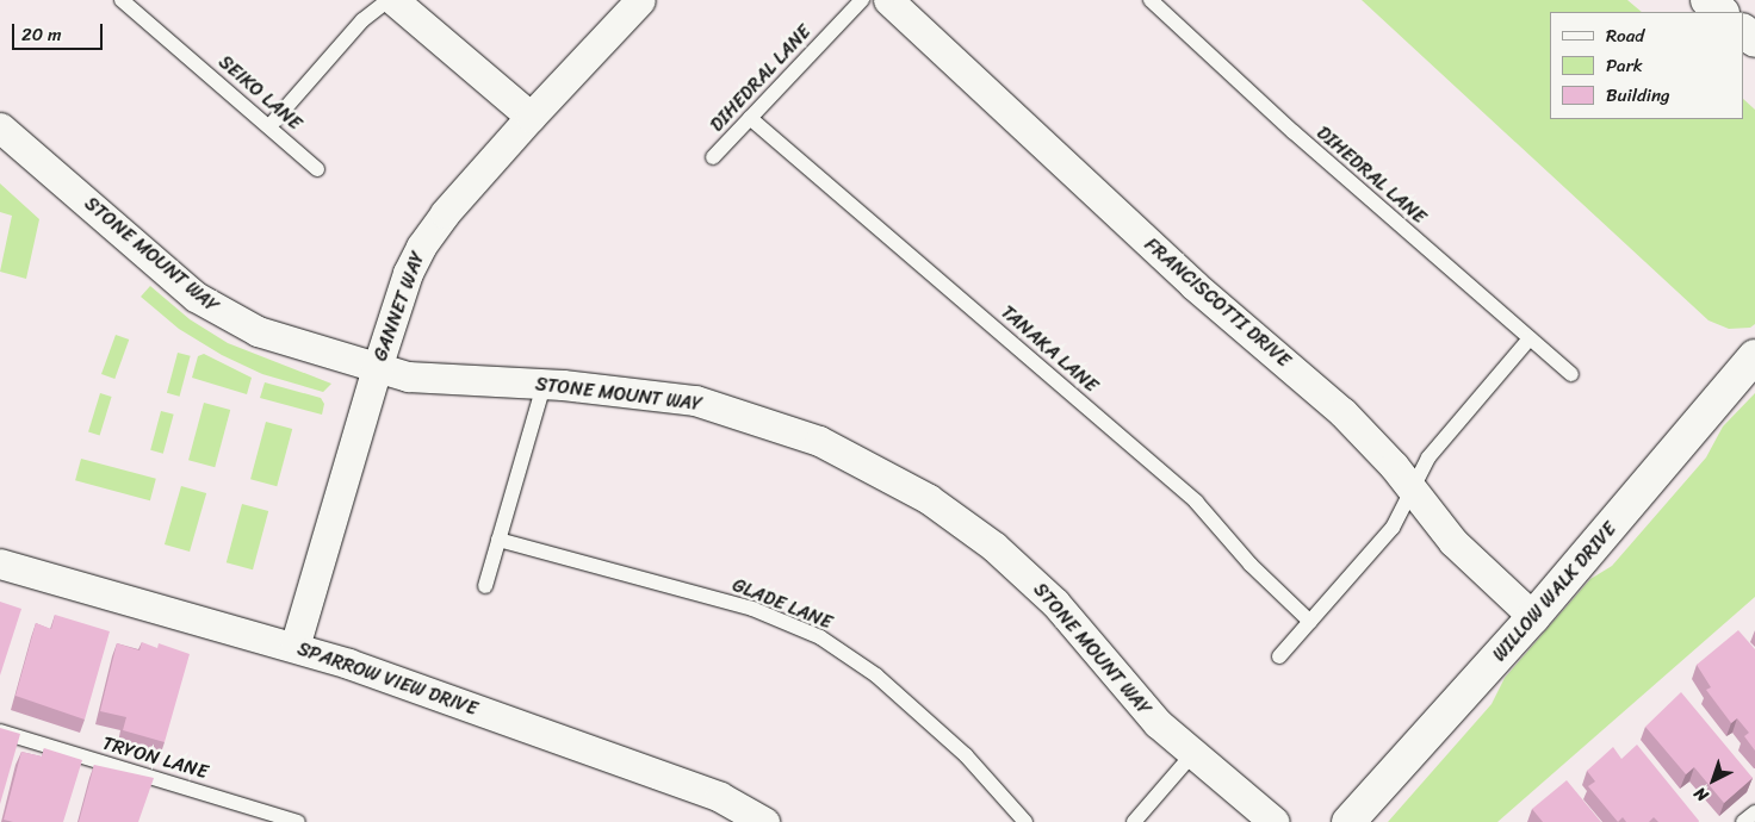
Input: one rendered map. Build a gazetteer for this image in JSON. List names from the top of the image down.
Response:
{
  "streets": {
    "street": [
      "STONE MOUNT WAY",
      "FRANCISCOTTI DRIVE",
      "GANNET WAY",
      "WILLOW WALK DRIVE",
      "SPARROW VIEW DRIVE"
    ],
    "lane": [
      "DIHEDRAL LANE",
      "SEIKO LANE",
      "TANAKA LANE",
      "GLADE LANE",
      "TRYON LANE"
    ]
  },
  "crossings": [
    ["DIHEDRAL LANE", "TANAKA LANE"],
    ["STONE MOUNT WAY", "GANNET WAY"],
    ["FRANCISCOTTI DRIVE", "WILLOW WALK DRIVE"],
    ["GANNET WAY", "SPARROW VIEW DRIVE"]
  ],
  "legend": ["Road", "Park", "Building"],
  "scale_bar": "20 m",
  "north": "bottom left"
}
